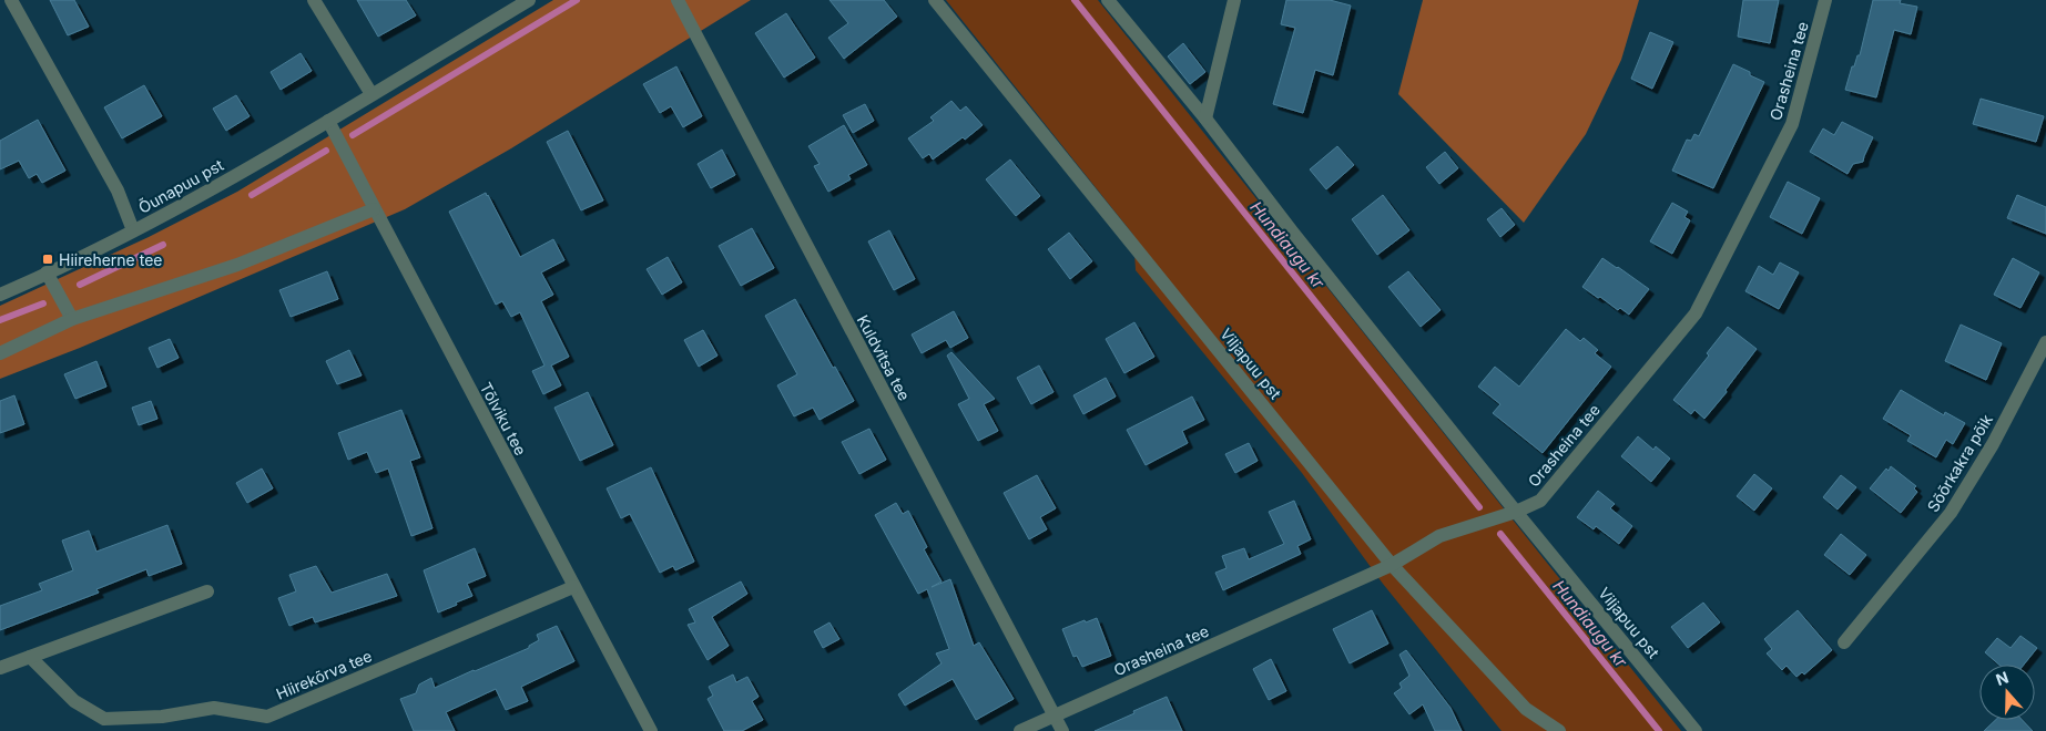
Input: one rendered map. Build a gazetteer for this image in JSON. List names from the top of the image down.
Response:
{
  "streets": {
    "street": [
      "Orasheina tee",
      "Õunapuu pst",
      "Kuldvitsa tee",
      "Viljapuu pst",
      "Tõlviku tee",
      "Sõõrkakra põik",
      "Hiirekõrva tee"
    ]
  },
  "crossings": [
    ["Orasheina tee", "Kuldvitsa tee"],
    ["Orasheina tee", "Viljapuu pst"],
    ["Õunapuu pst", "Tõlviku tee"],
    ["Tõlviku tee", "Hiirekõrva tee"]
  ],
  "water": ["Hundiaugu kr"],
  "places": {
    "transit": ["Hiireherne tee"]
  },
  "north": "top"
}
